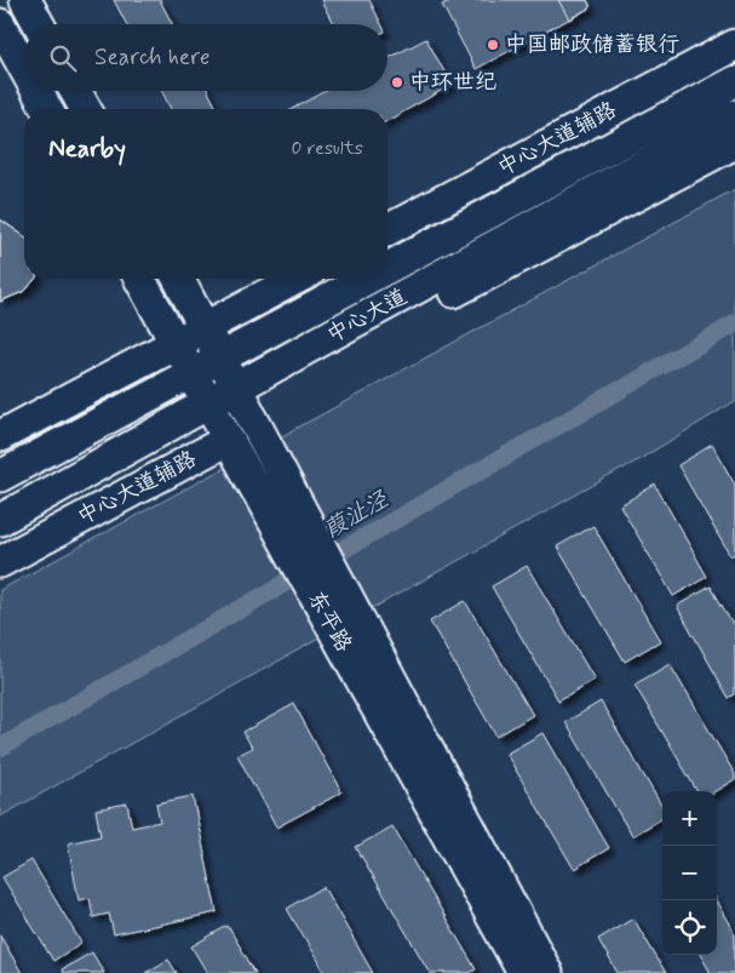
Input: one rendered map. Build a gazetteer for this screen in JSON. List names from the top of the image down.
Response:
{
  "streets": {
    "main road": ["中心大道辅路", "中心大道", "东平路"]
  },
  "crossings": [
    ["中心大道辅路", "东平路"],
    ["中心大道", "东平路"]
  ],
  "water": ["葭沚泾"],
  "places": ["中国邮政储蓄银行", "中环世纪"],
  "page": {
    "search": "Search here",
    "heading": ["Nearby", "0 results"],
    "map_buttons": ["+", "−"]
  }
}
